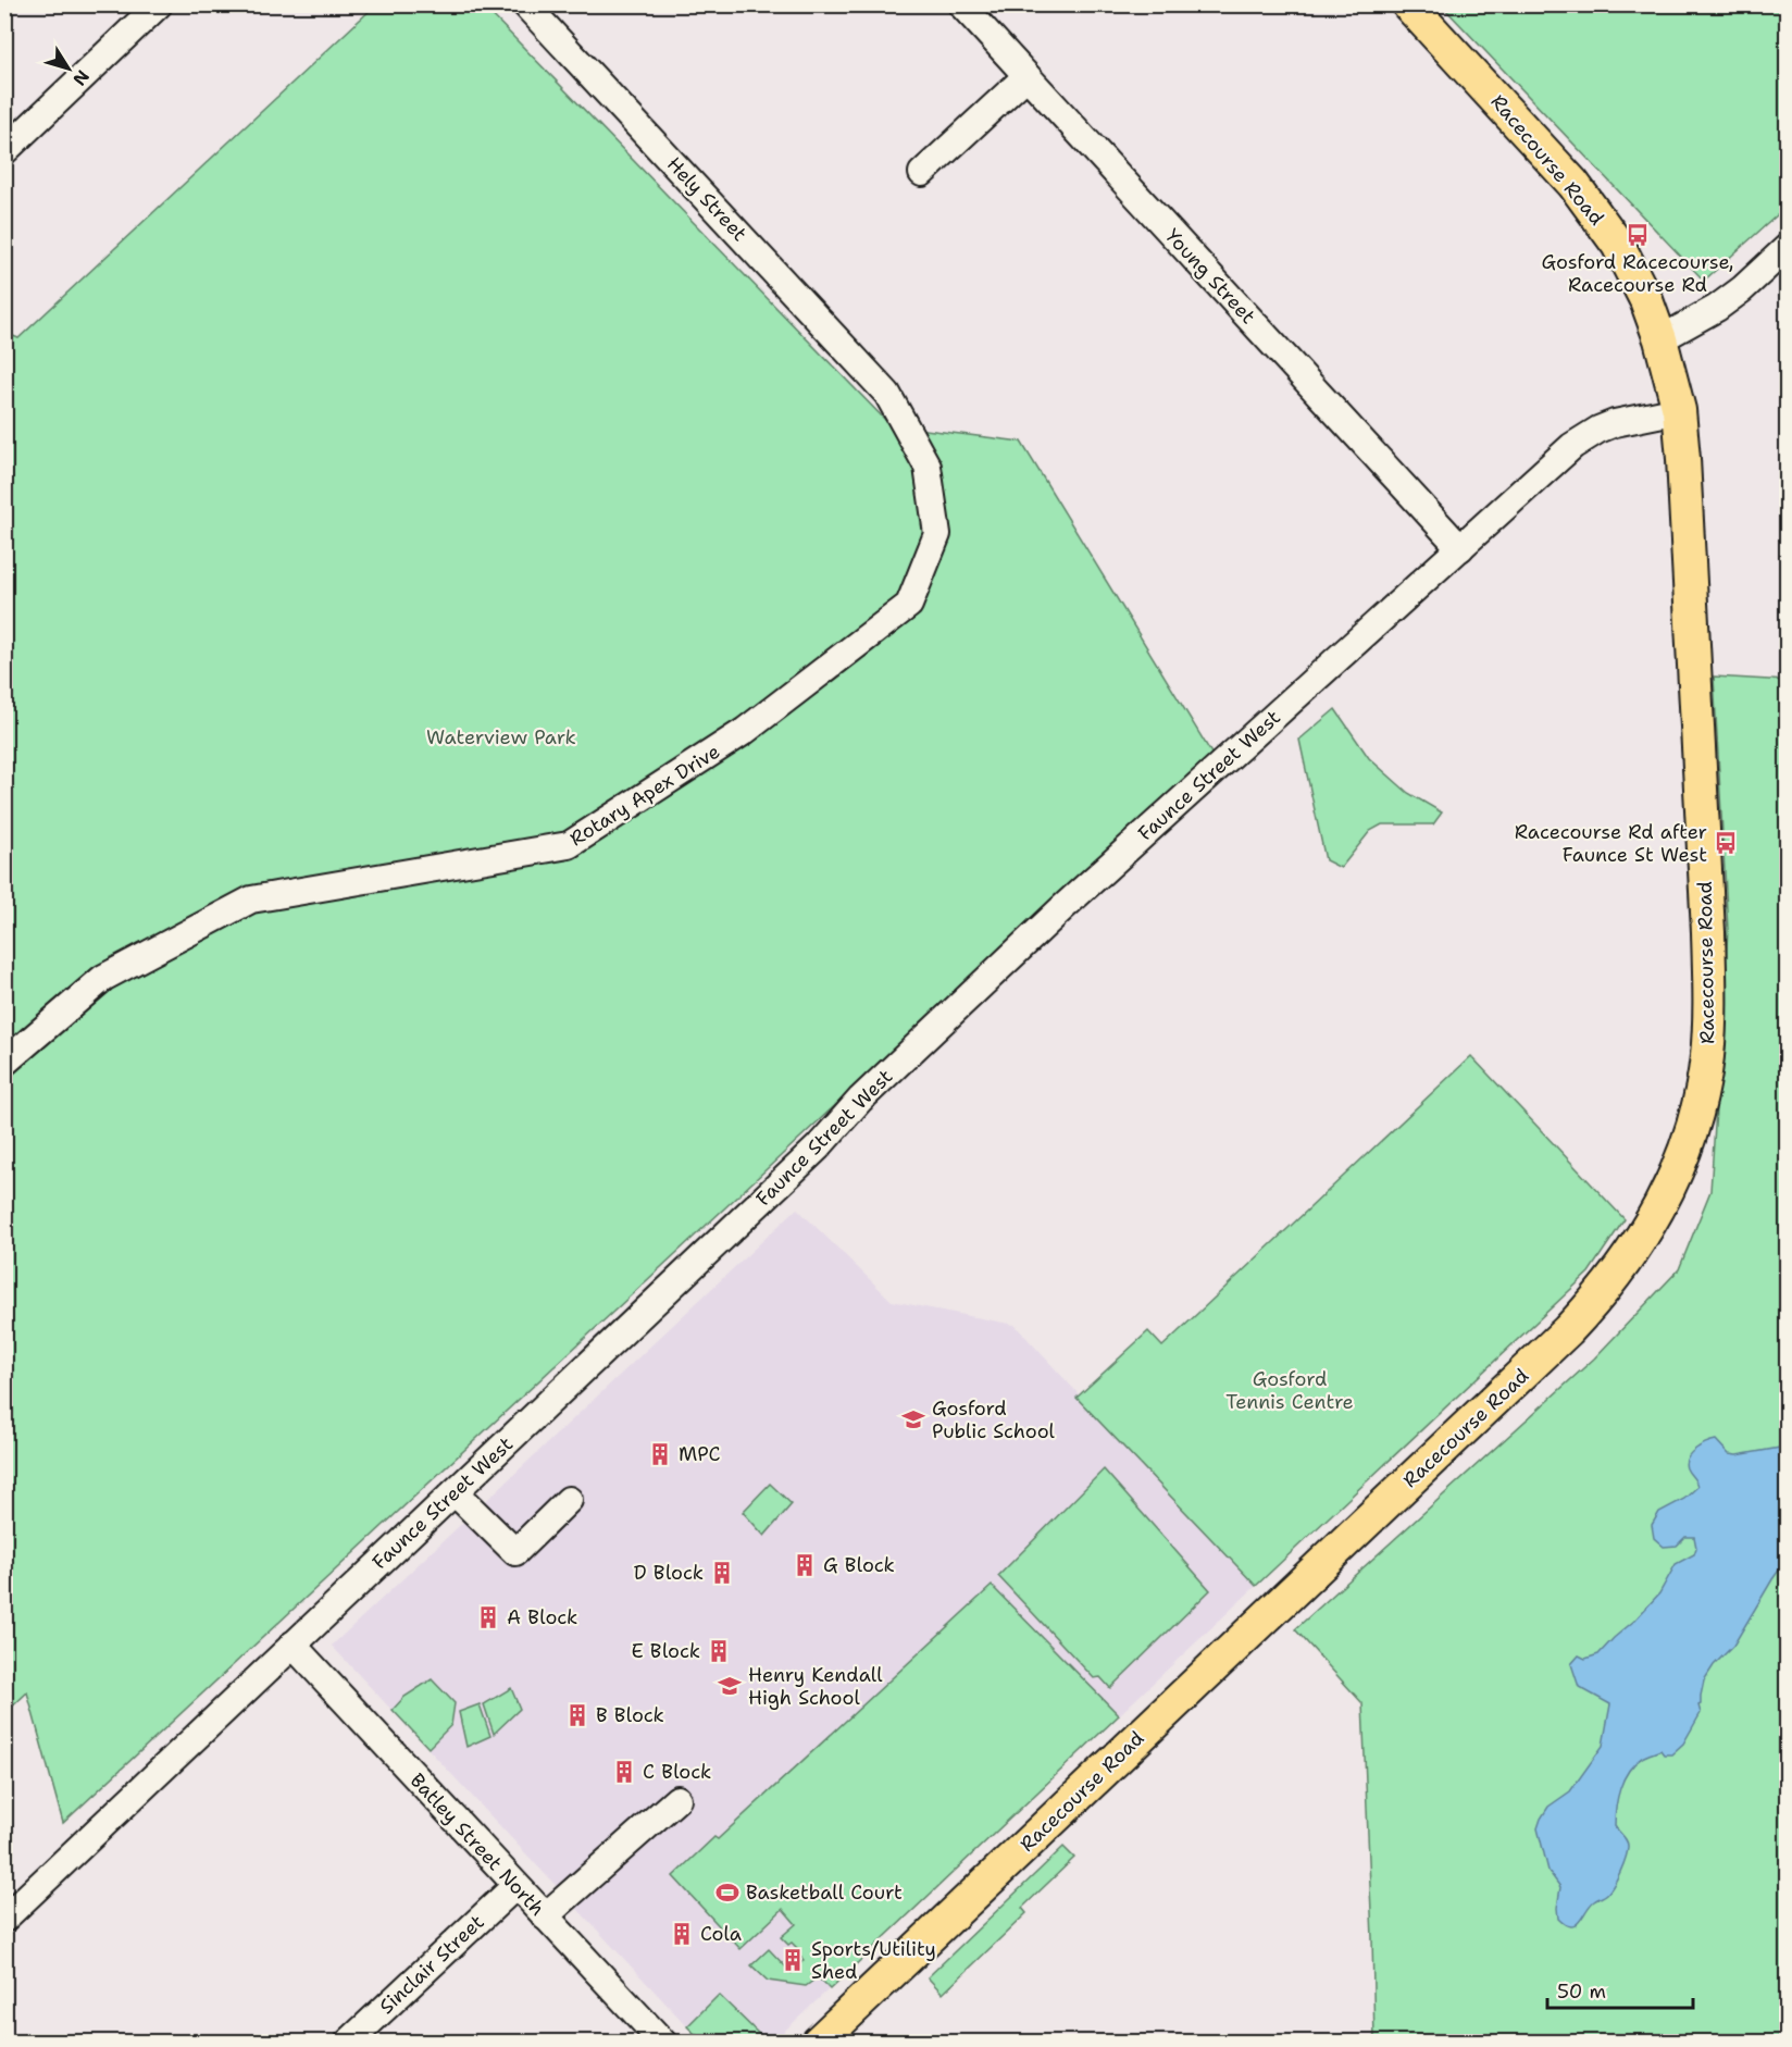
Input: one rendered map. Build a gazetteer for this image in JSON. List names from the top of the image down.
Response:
{
  "streets": {
    "main road": ["Racecourse Road"],
    "street": [
      "Hely Street",
      "Young Street",
      "Faunce Street West",
      "Rotary Apex Drive",
      "Batley Street North",
      "Sinclair Street"
    ]
  },
  "crossings": [
    ["Racecourse Road", "Faunce Street West"],
    ["Hely Street", "Rotary Apex Drive"],
    ["Young Street", "Faunce Street West"],
    ["Faunce Street West", "Batley Street North"],
    ["Batley Street North", "Sinclair Street"]
  ],
  "parks": ["Waterview Park", "Gosford Tennis Centre"],
  "places": {
    "bus stop": ["Gosford Racecourse, Racecourse Rd", "Racecourse Rd after Faunce St West"],
    "school or university": ["Gosford Public School", "Henry Kendall High School"],
    "building": [
      "MPC",
      "G Block",
      "D Block",
      "A Block",
      "E Block",
      "B Block",
      "C Block",
      "Cola",
      "Sports/Utility Shed"
    ],
    "sports": ["Basketball Court"]
  },
  "scale_bar": "50 m",
  "north": "bottom right"
}
